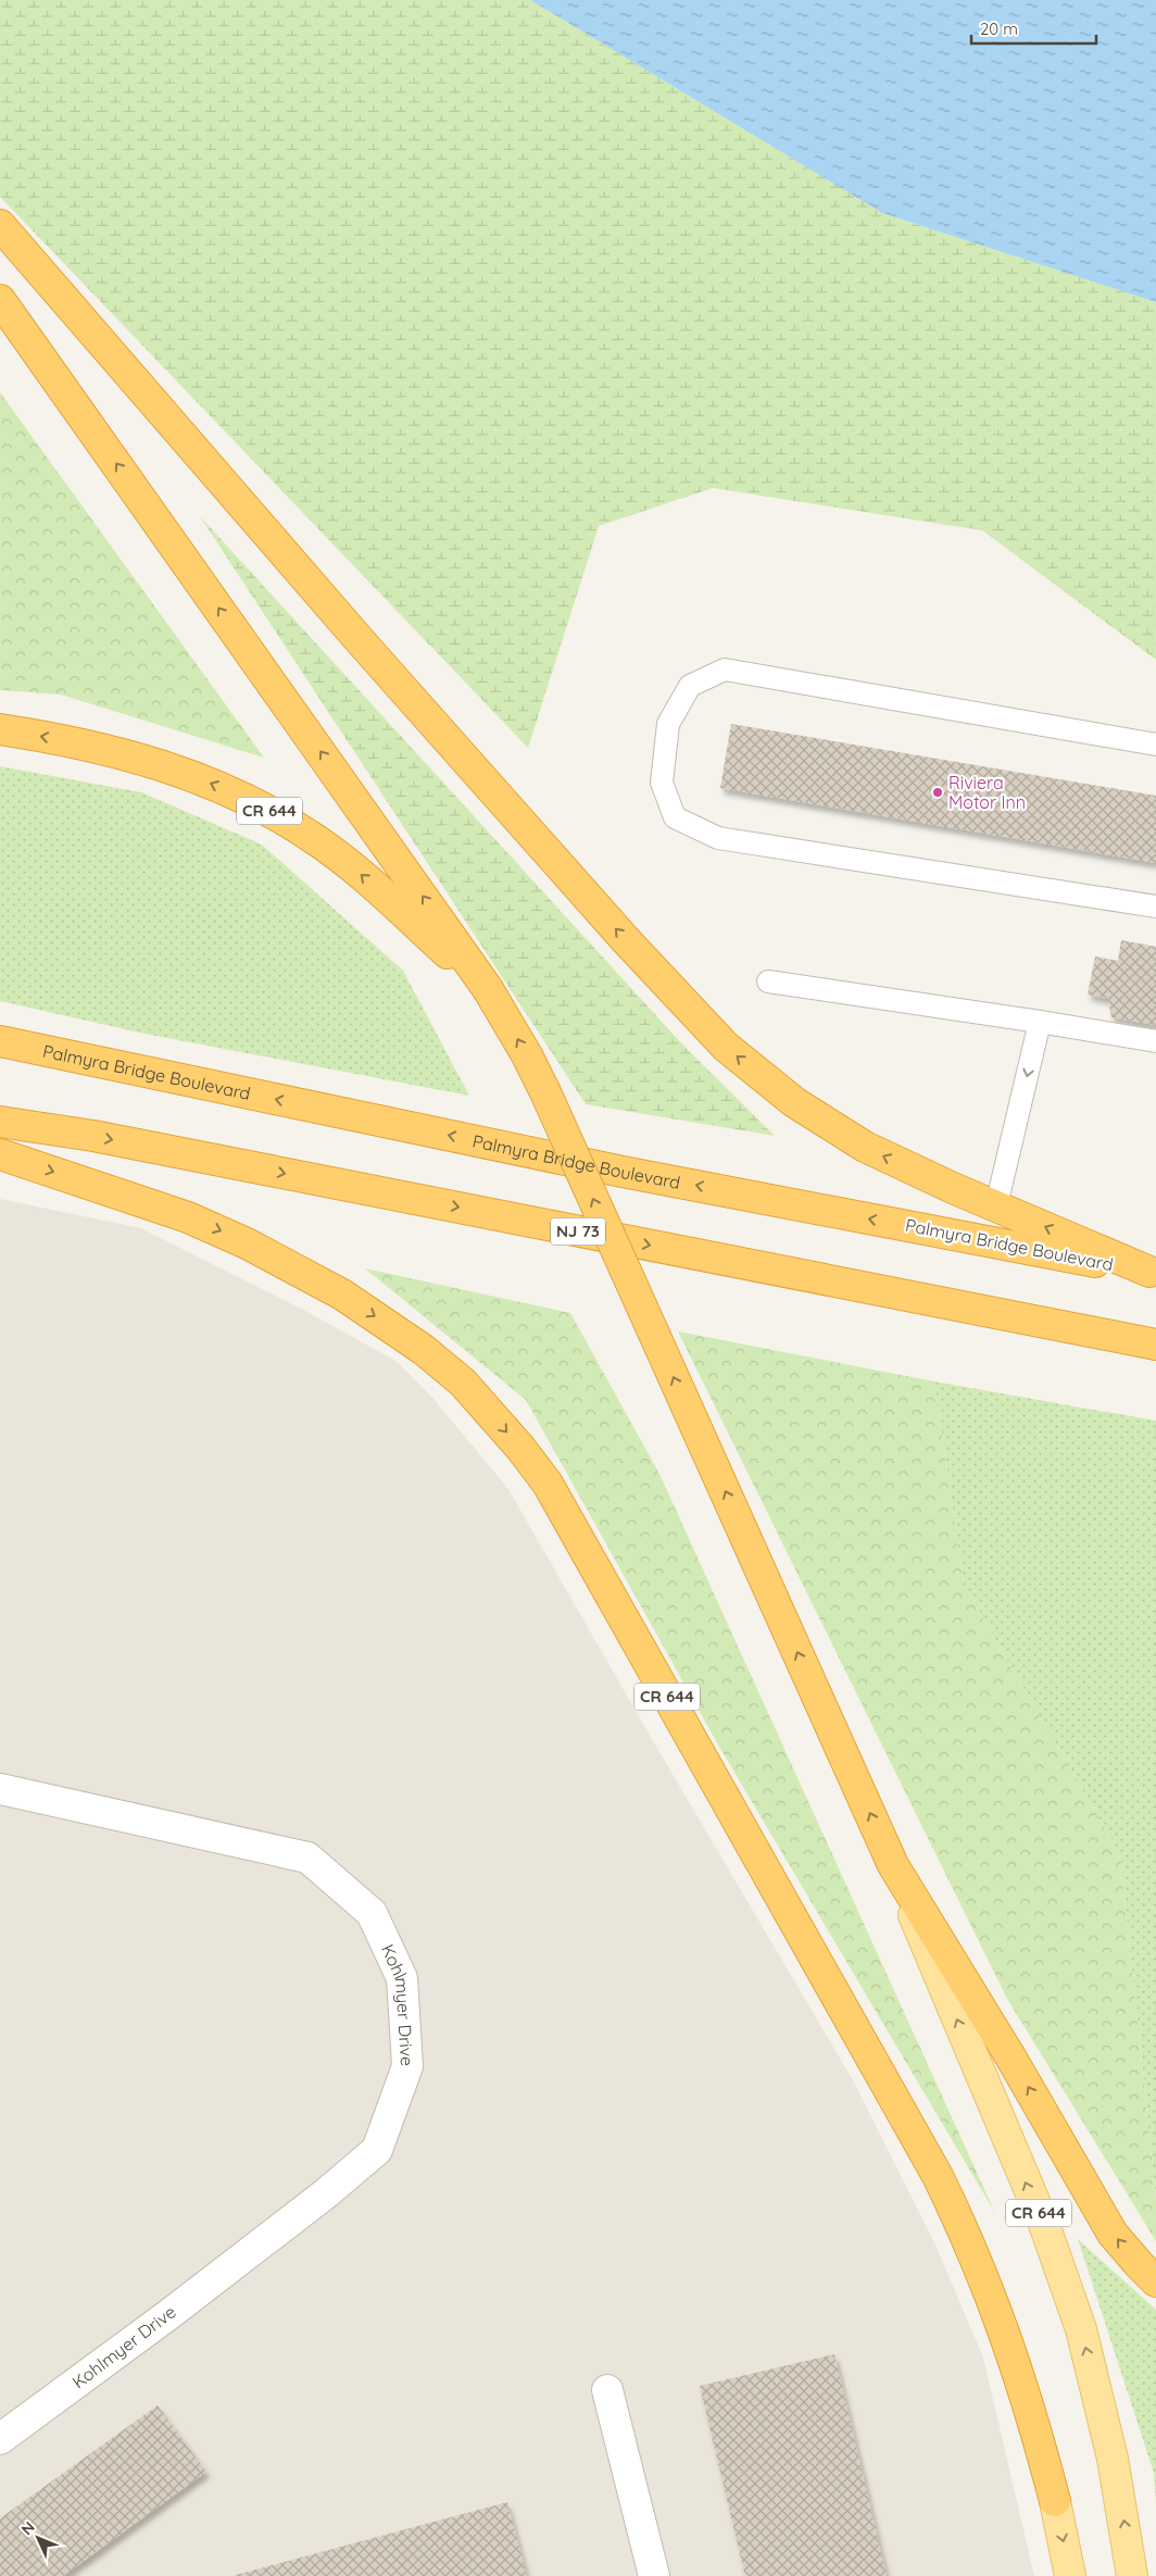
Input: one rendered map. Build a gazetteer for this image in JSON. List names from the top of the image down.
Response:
{
  "streets": {
    "highway": ["CR 644", "Palmyra Bridge Boulevard", "NJ 73"],
    "street": ["Kohlmyer Drive"]
  },
  "places": ["Riviera Motor Inn"],
  "scale_bar": "20 m",
  "north": "top left"
}
